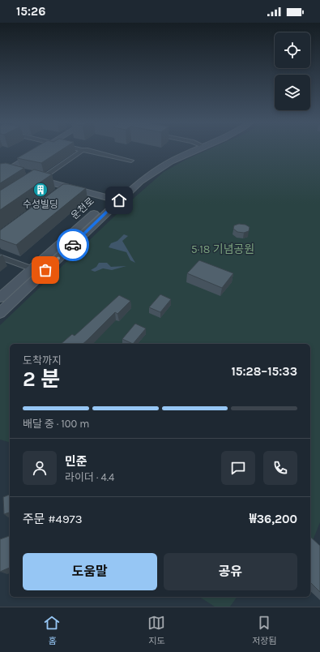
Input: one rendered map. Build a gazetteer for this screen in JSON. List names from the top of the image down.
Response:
{
  "streets": {
    "street": ["운천로"]
  },
  "parks": ["5·18 기념공원"],
  "places": {
    "building": ["수성빌딩"]
  },
  "page": {
    "status": "15:26",
    "heading": ["2 분", "도착까지", "15:28–15:33"],
    "panel": [
      "민준",
      "라이더 · 4.4",
      "주문 #4973",
      "₩36,200"
    ],
    "bar": "배달 중 · 100 m",
    "buttons": ["도움말", "공유"],
    "tabs": ["홈", "지도", "저장됨"]
  }
}
